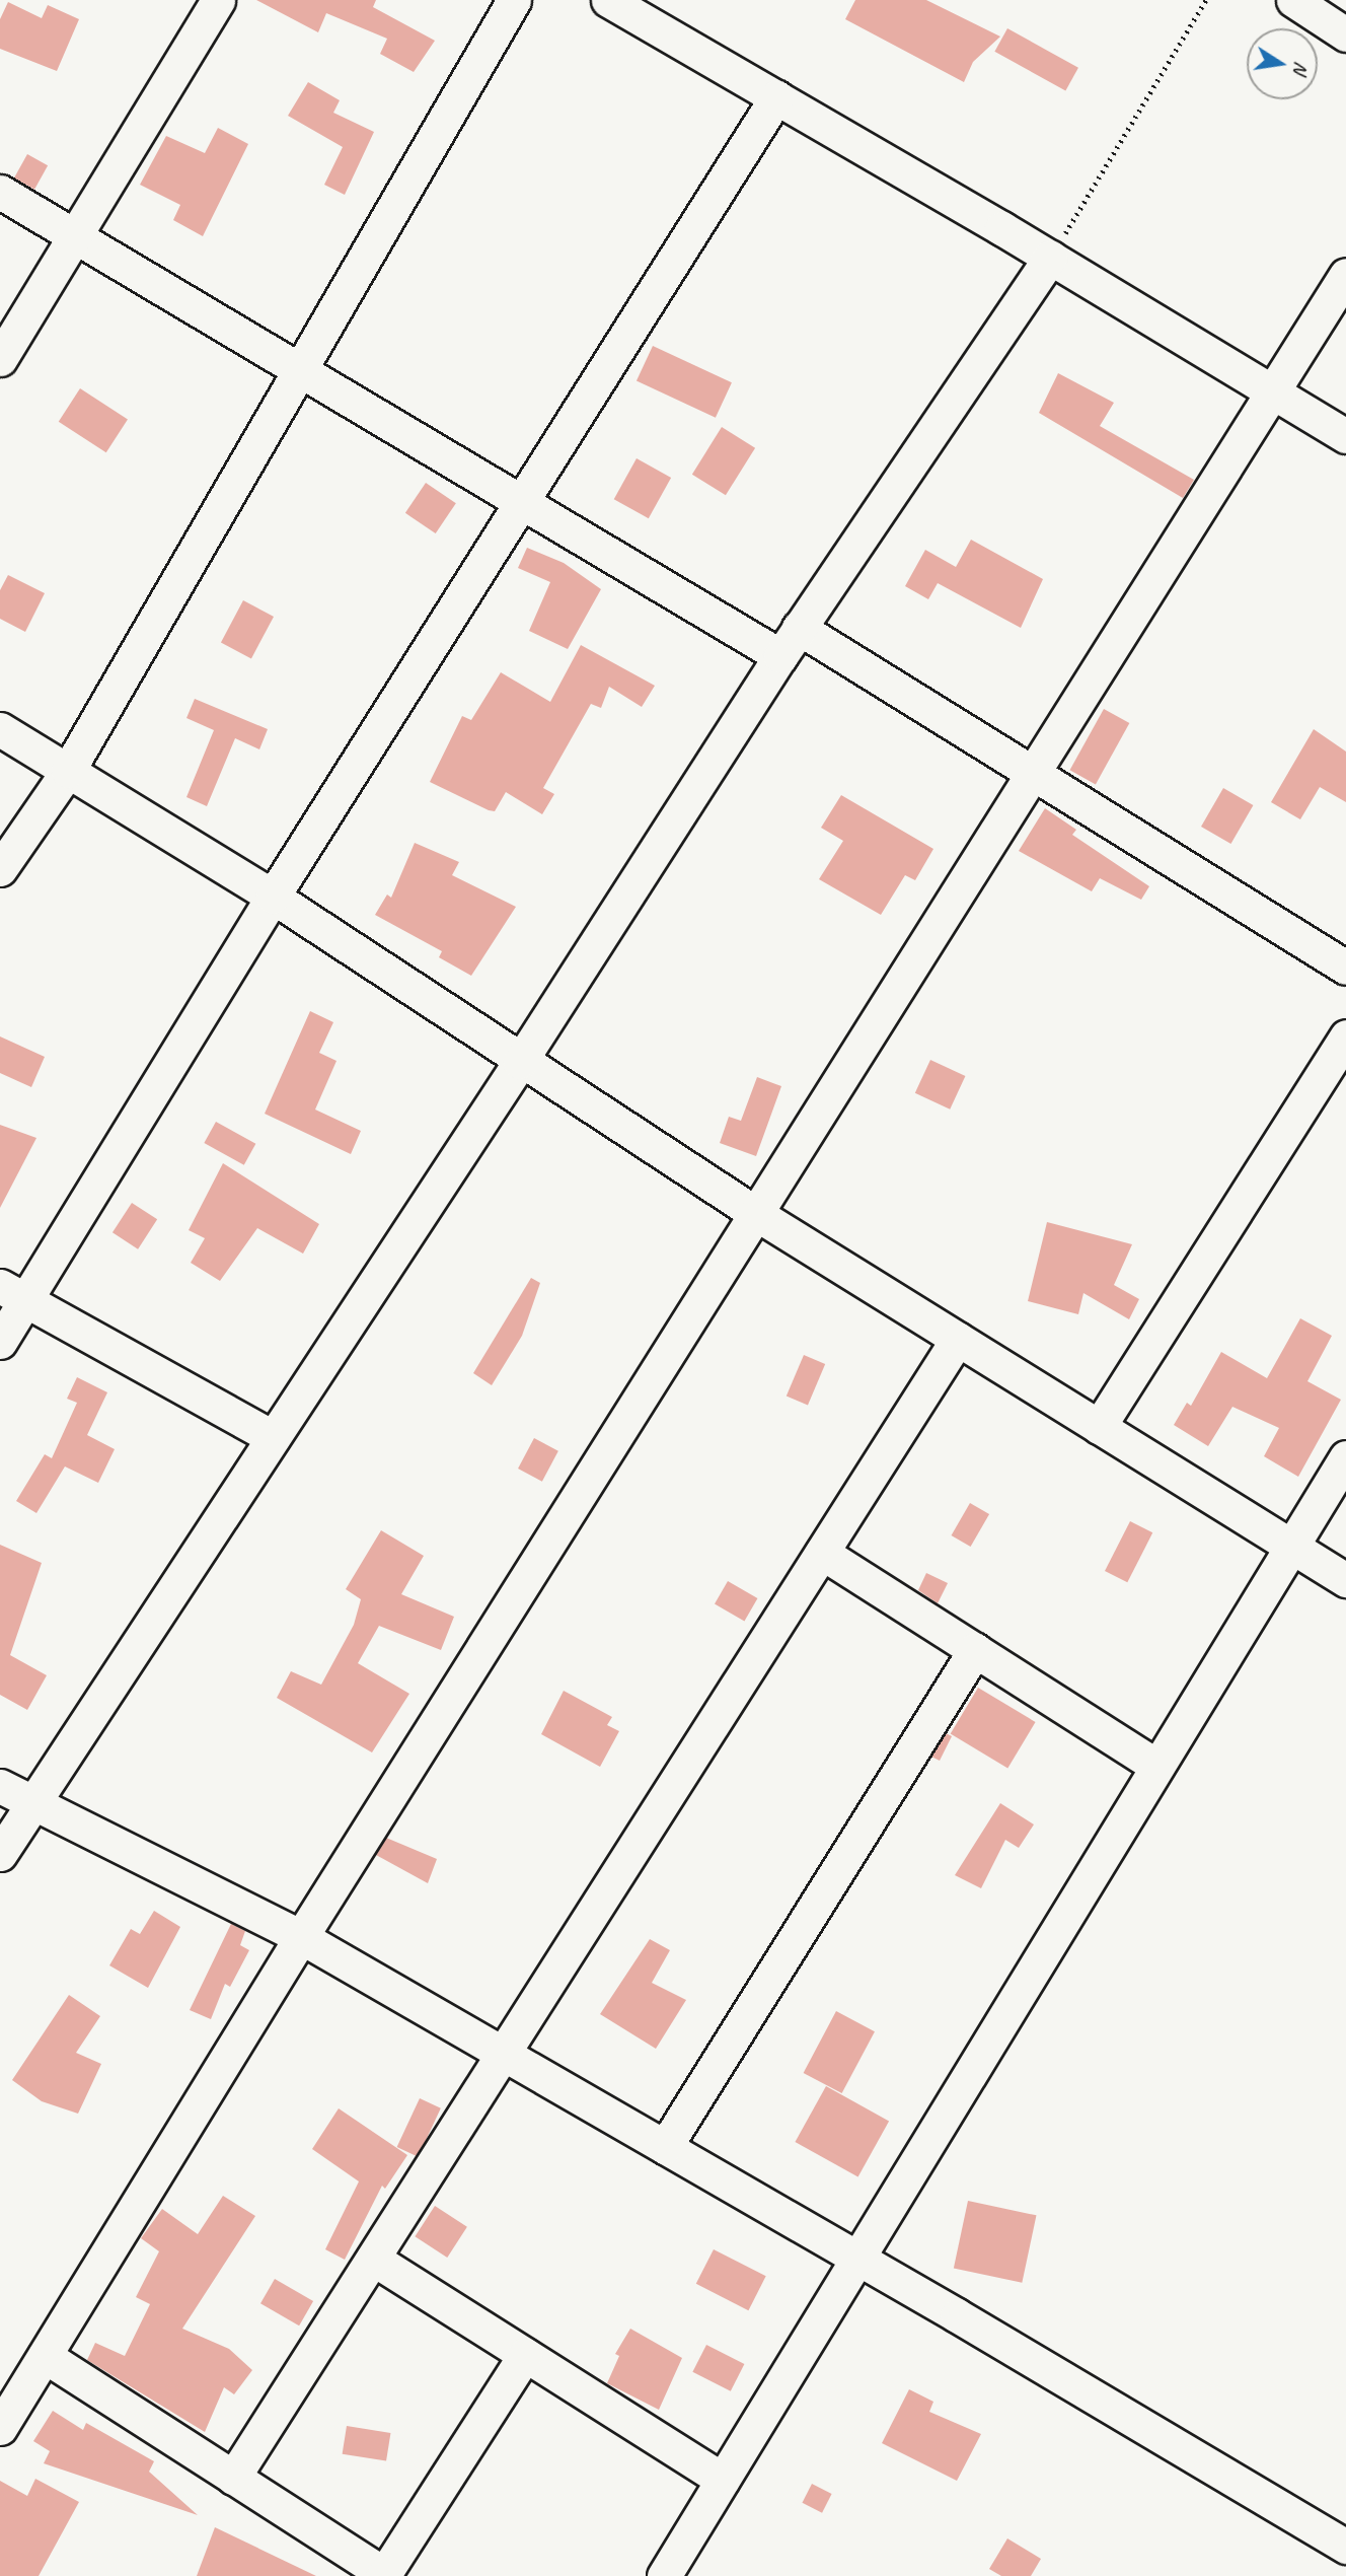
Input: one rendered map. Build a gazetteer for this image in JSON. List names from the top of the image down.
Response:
{
  "north": "right"
}
